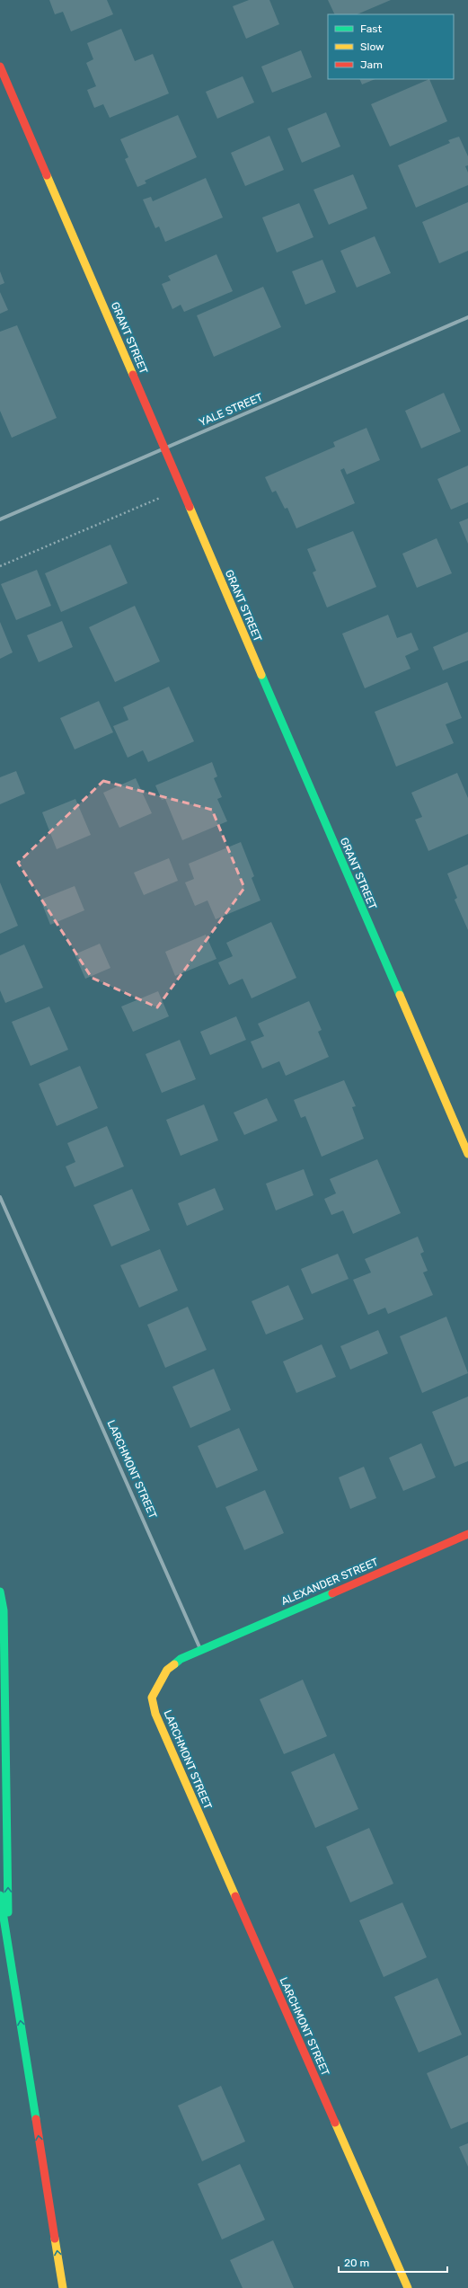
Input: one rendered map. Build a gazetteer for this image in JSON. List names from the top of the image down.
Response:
{
  "streets": {
    "main road": ["GRANT STREET", "LARCHMONT STREET", "ALEXANDER STREET"],
    "street": ["YALE STREET"]
  },
  "crossings": [
    ["GRANT STREET", "YALE STREET"],
    ["LARCHMONT STREET", "ALEXANDER STREET"]
  ],
  "legend": ["Fast", "Slow", "Jam"],
  "scale_bar": "20 m"
}
